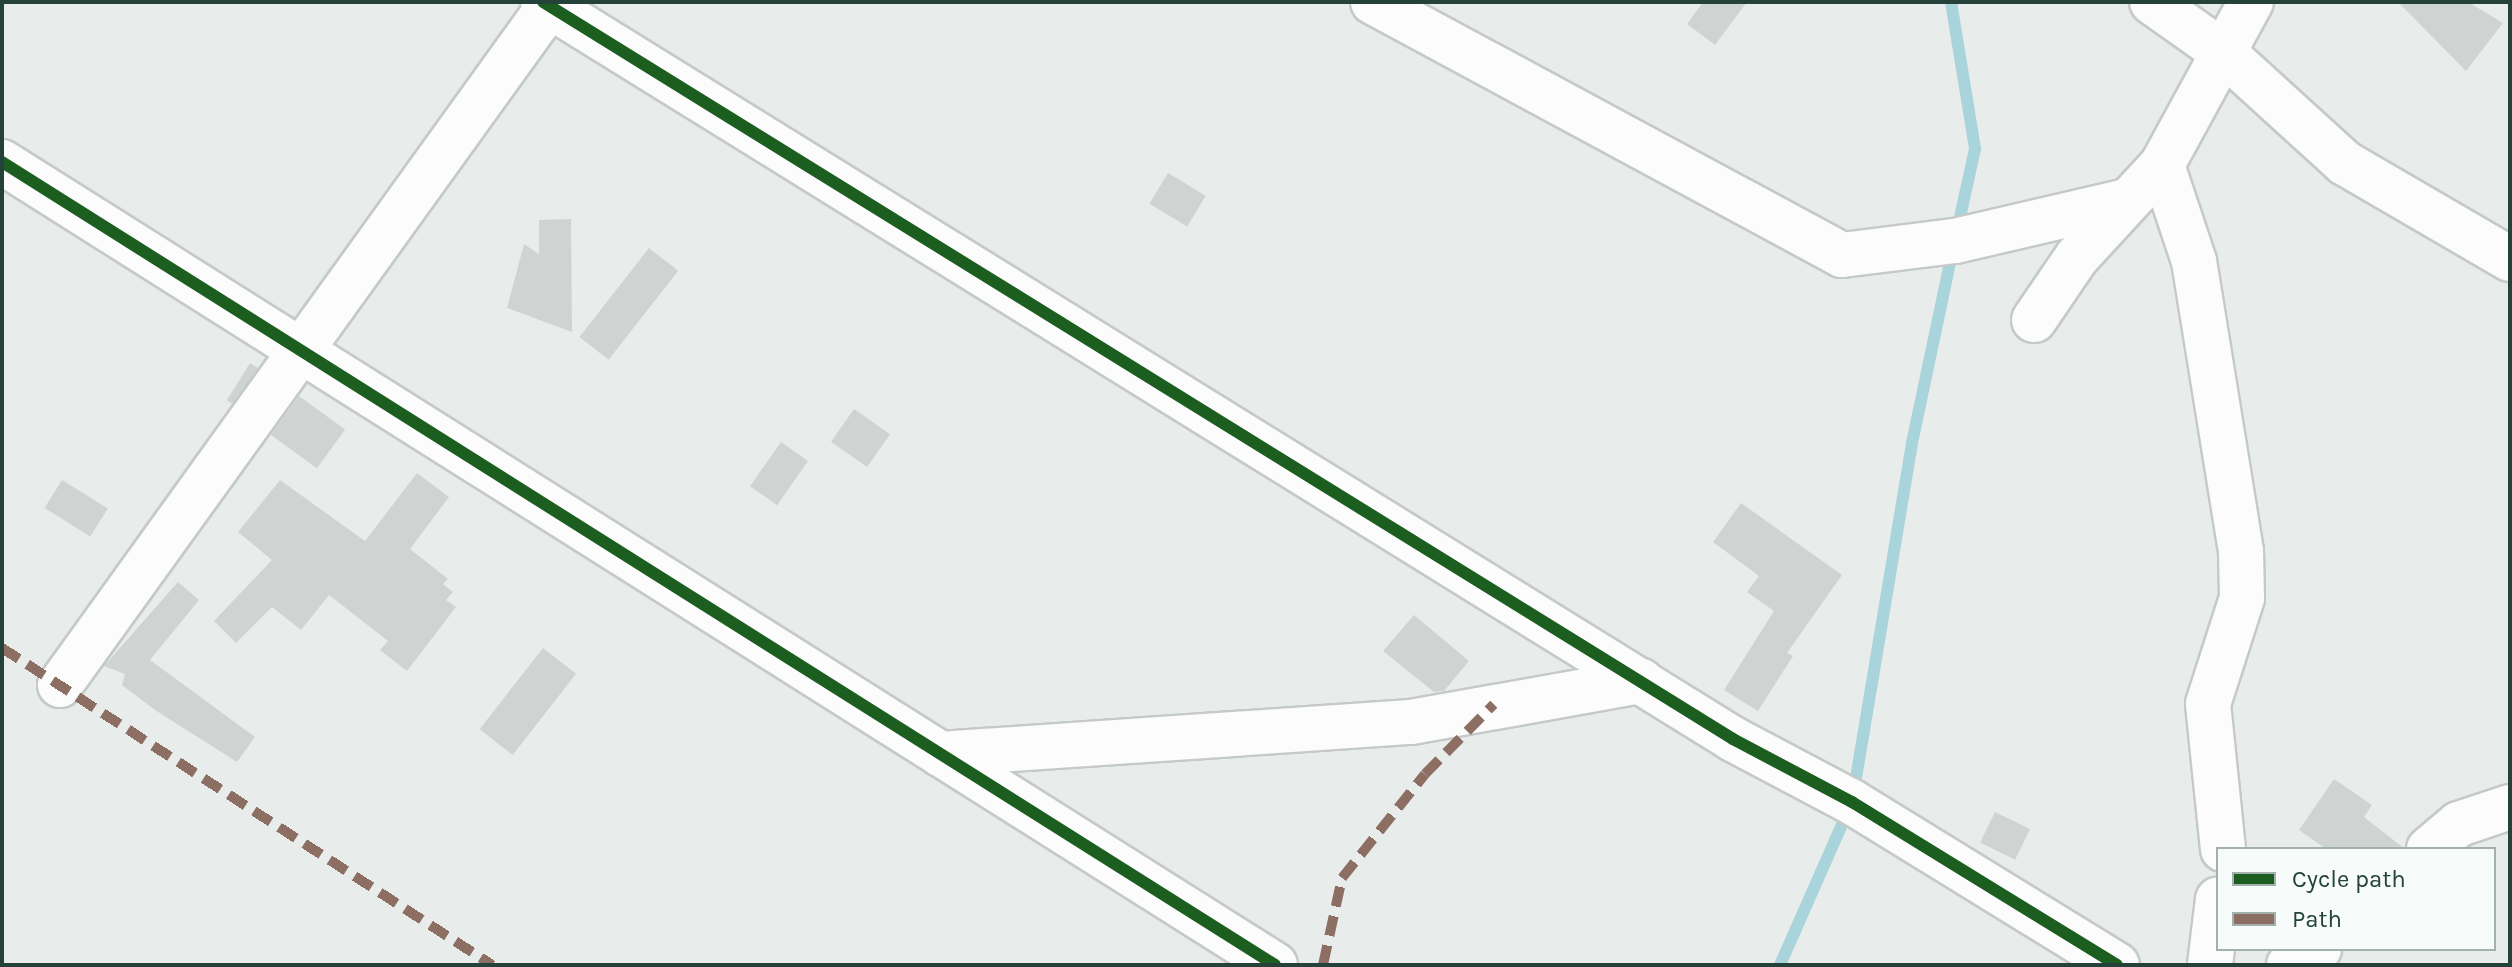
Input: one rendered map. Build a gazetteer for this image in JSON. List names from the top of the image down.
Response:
{
  "legend": ["Cycle path", "Path"]
}
